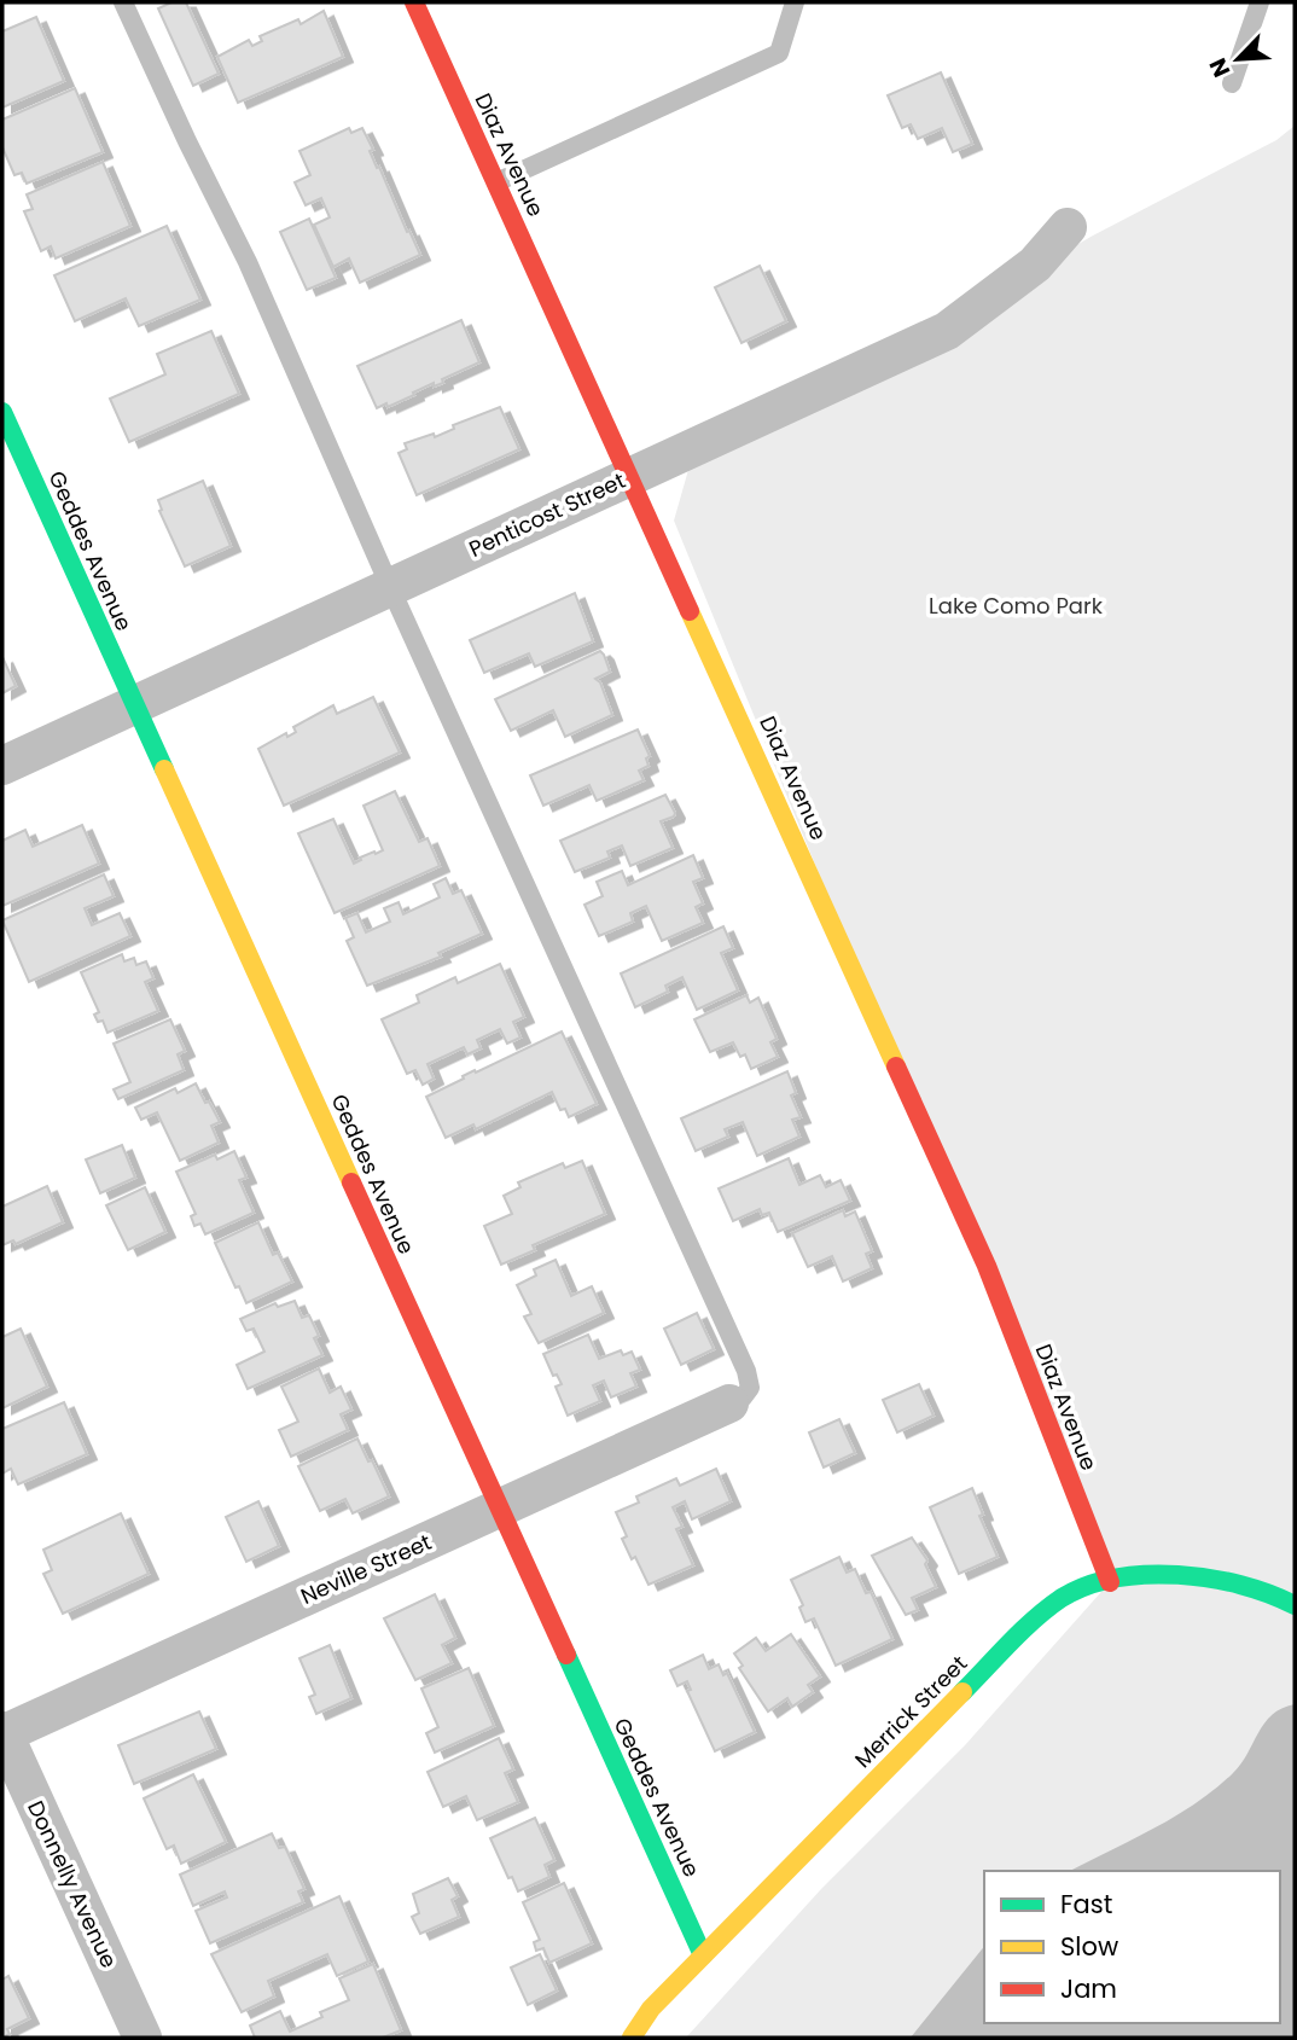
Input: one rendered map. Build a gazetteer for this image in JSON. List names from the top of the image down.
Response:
{
  "streets": {
    "street": [
      "Diaz Avenue",
      "Penticost Street",
      "Geddes Avenue",
      "Neville Street",
      "Merrick Street",
      "Donnelly Avenue"
    ]
  },
  "crossings": [
    ["Diaz Avenue", "Penticost Street"],
    ["Diaz Avenue", "Merrick Street"],
    ["Penticost Street", "Geddes Avenue"],
    ["Geddes Avenue", "Neville Street"],
    ["Geddes Avenue", "Merrick Street"],
    ["Neville Street", "Donnelly Avenue"]
  ],
  "parks": ["Lake Como Park"],
  "legend": ["Fast", "Slow", "Jam"],
  "north": "bottom left"
}
